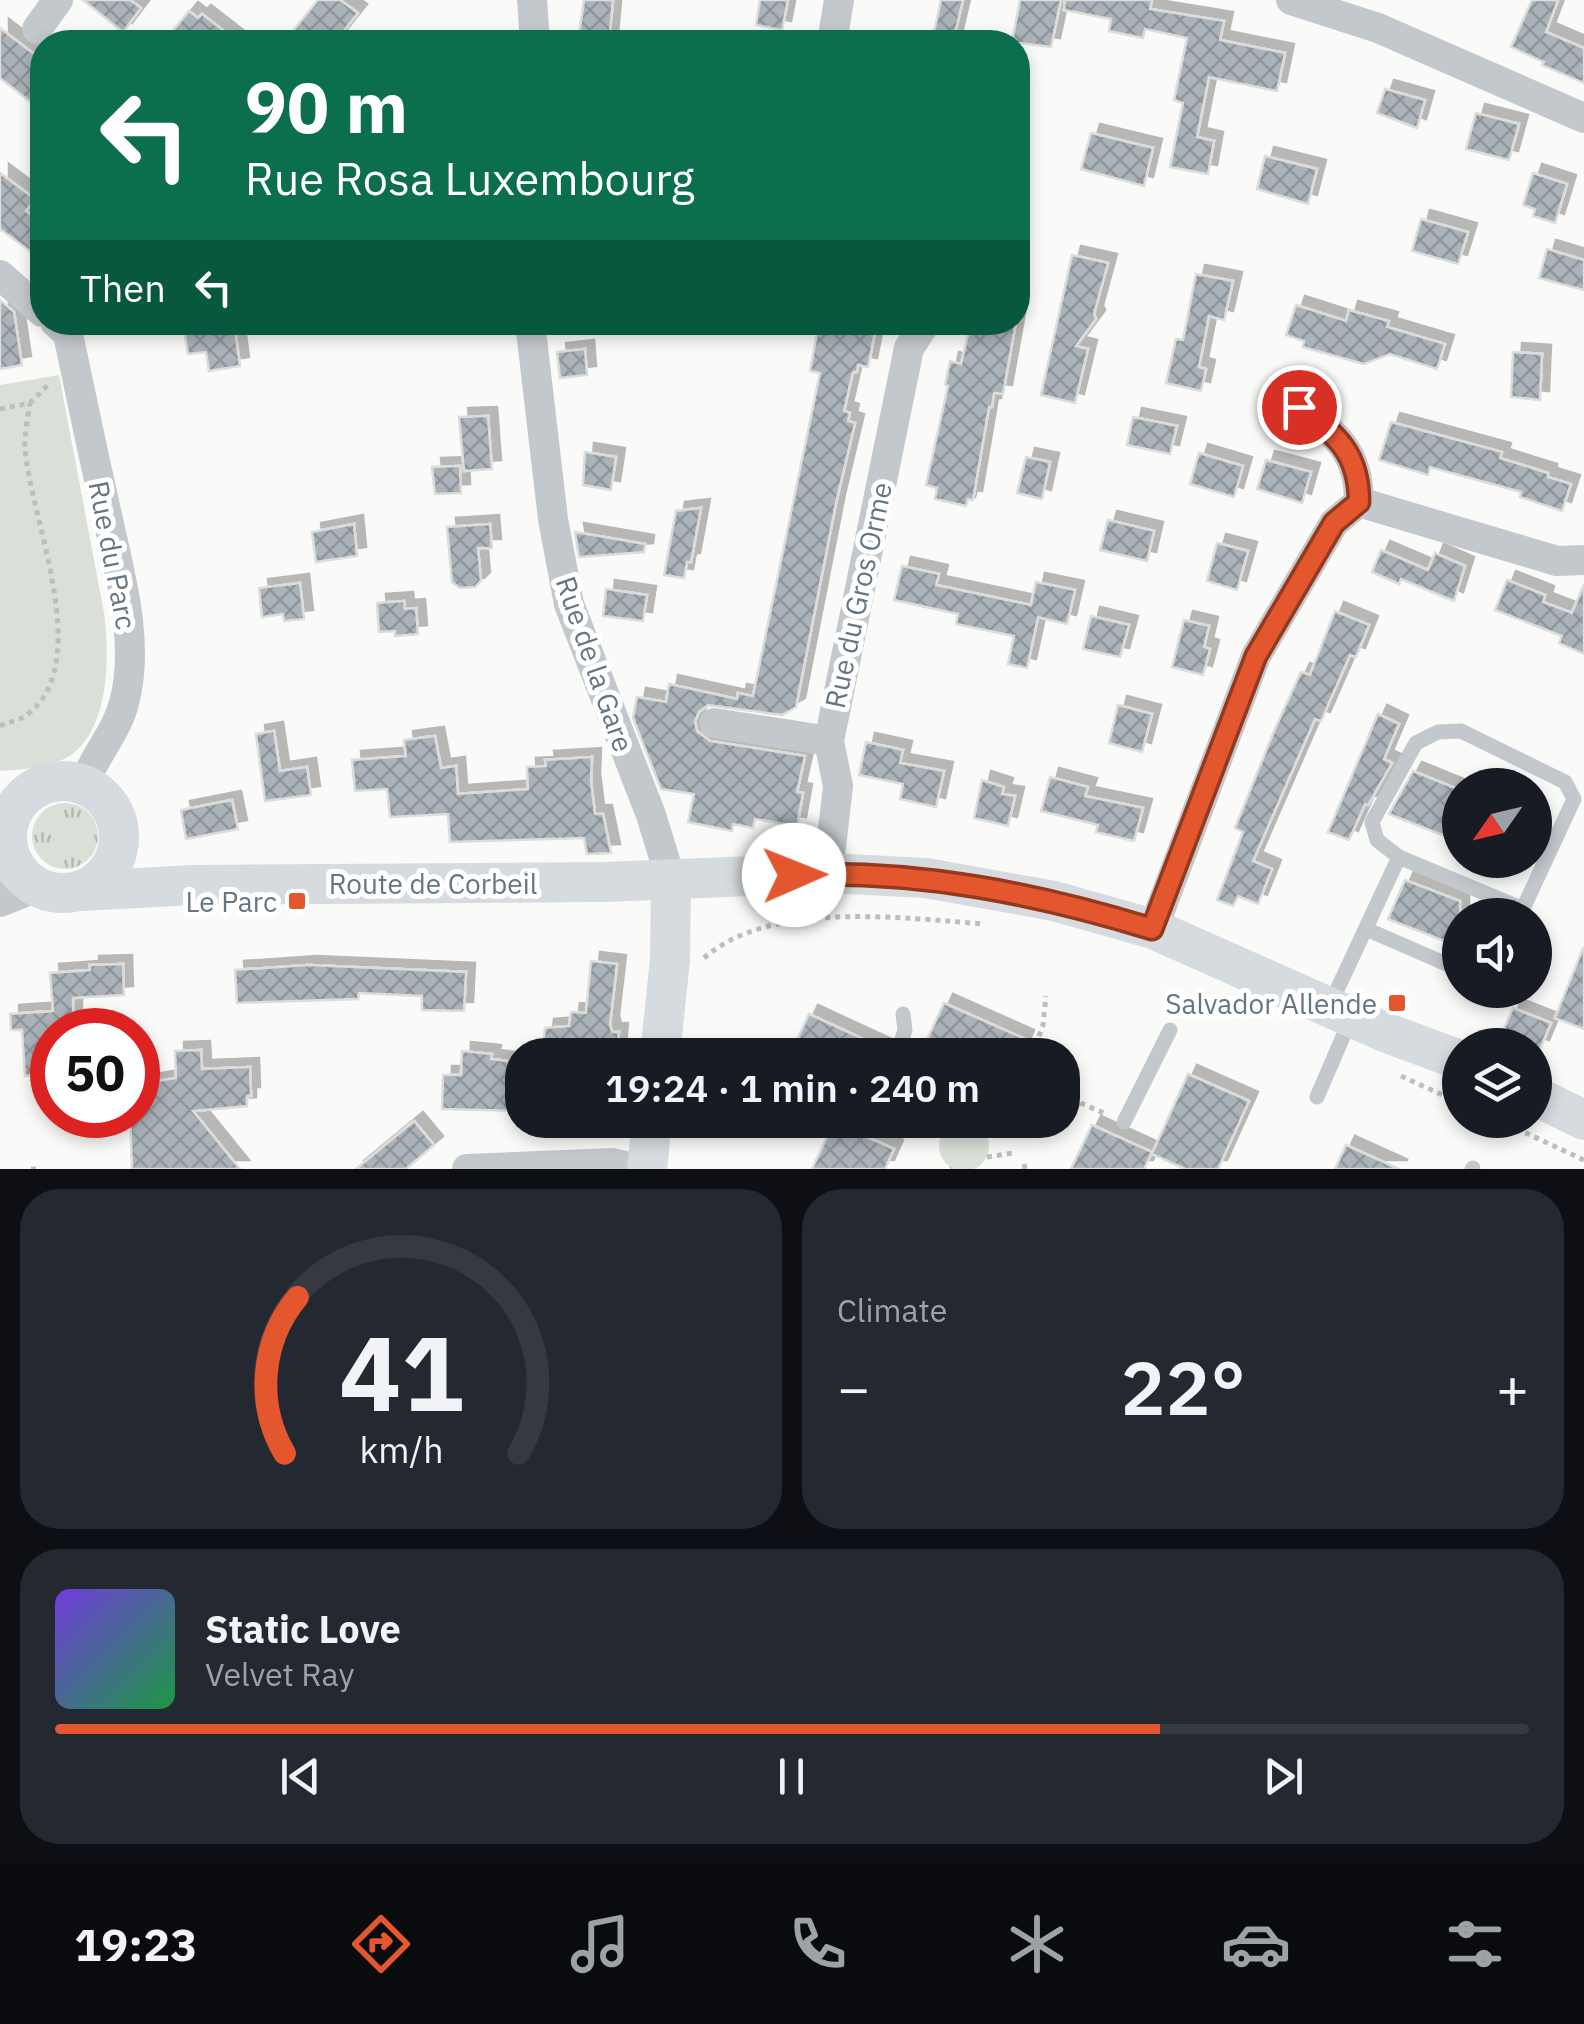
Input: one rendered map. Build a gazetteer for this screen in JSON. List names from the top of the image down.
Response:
{
  "streets": {
    "main road": ["Route de Corbeil"],
    "street": ["Rue du Parc", "Rue du Gros Orme", "Rue de la Gare"]
  },
  "crossings": [
    ["Rue du Parc", "Route de Corbeil"],
    ["Rue du Gros Orme", "Route de Corbeil"],
    ["Rue de la Gare", "Route de Corbeil"]
  ],
  "places": {
    "transit": ["Le Parc", "Salvador Allende"]
  },
  "north": "bottom left",
  "page": {
    "turn": ["90 m", "Rue Rosa Luxembourg"],
    "then": "Then",
    "limit": "50",
    "trip": "19:24 · 1 min · 240 m",
    "tile": "Climate",
    "heat": ["−", "22°", "+"],
    "song": ["Static Love", "Velvet Ray"],
    "tabs": "19:23",
    "gauge": ["41", "km/h"]
  }
}
